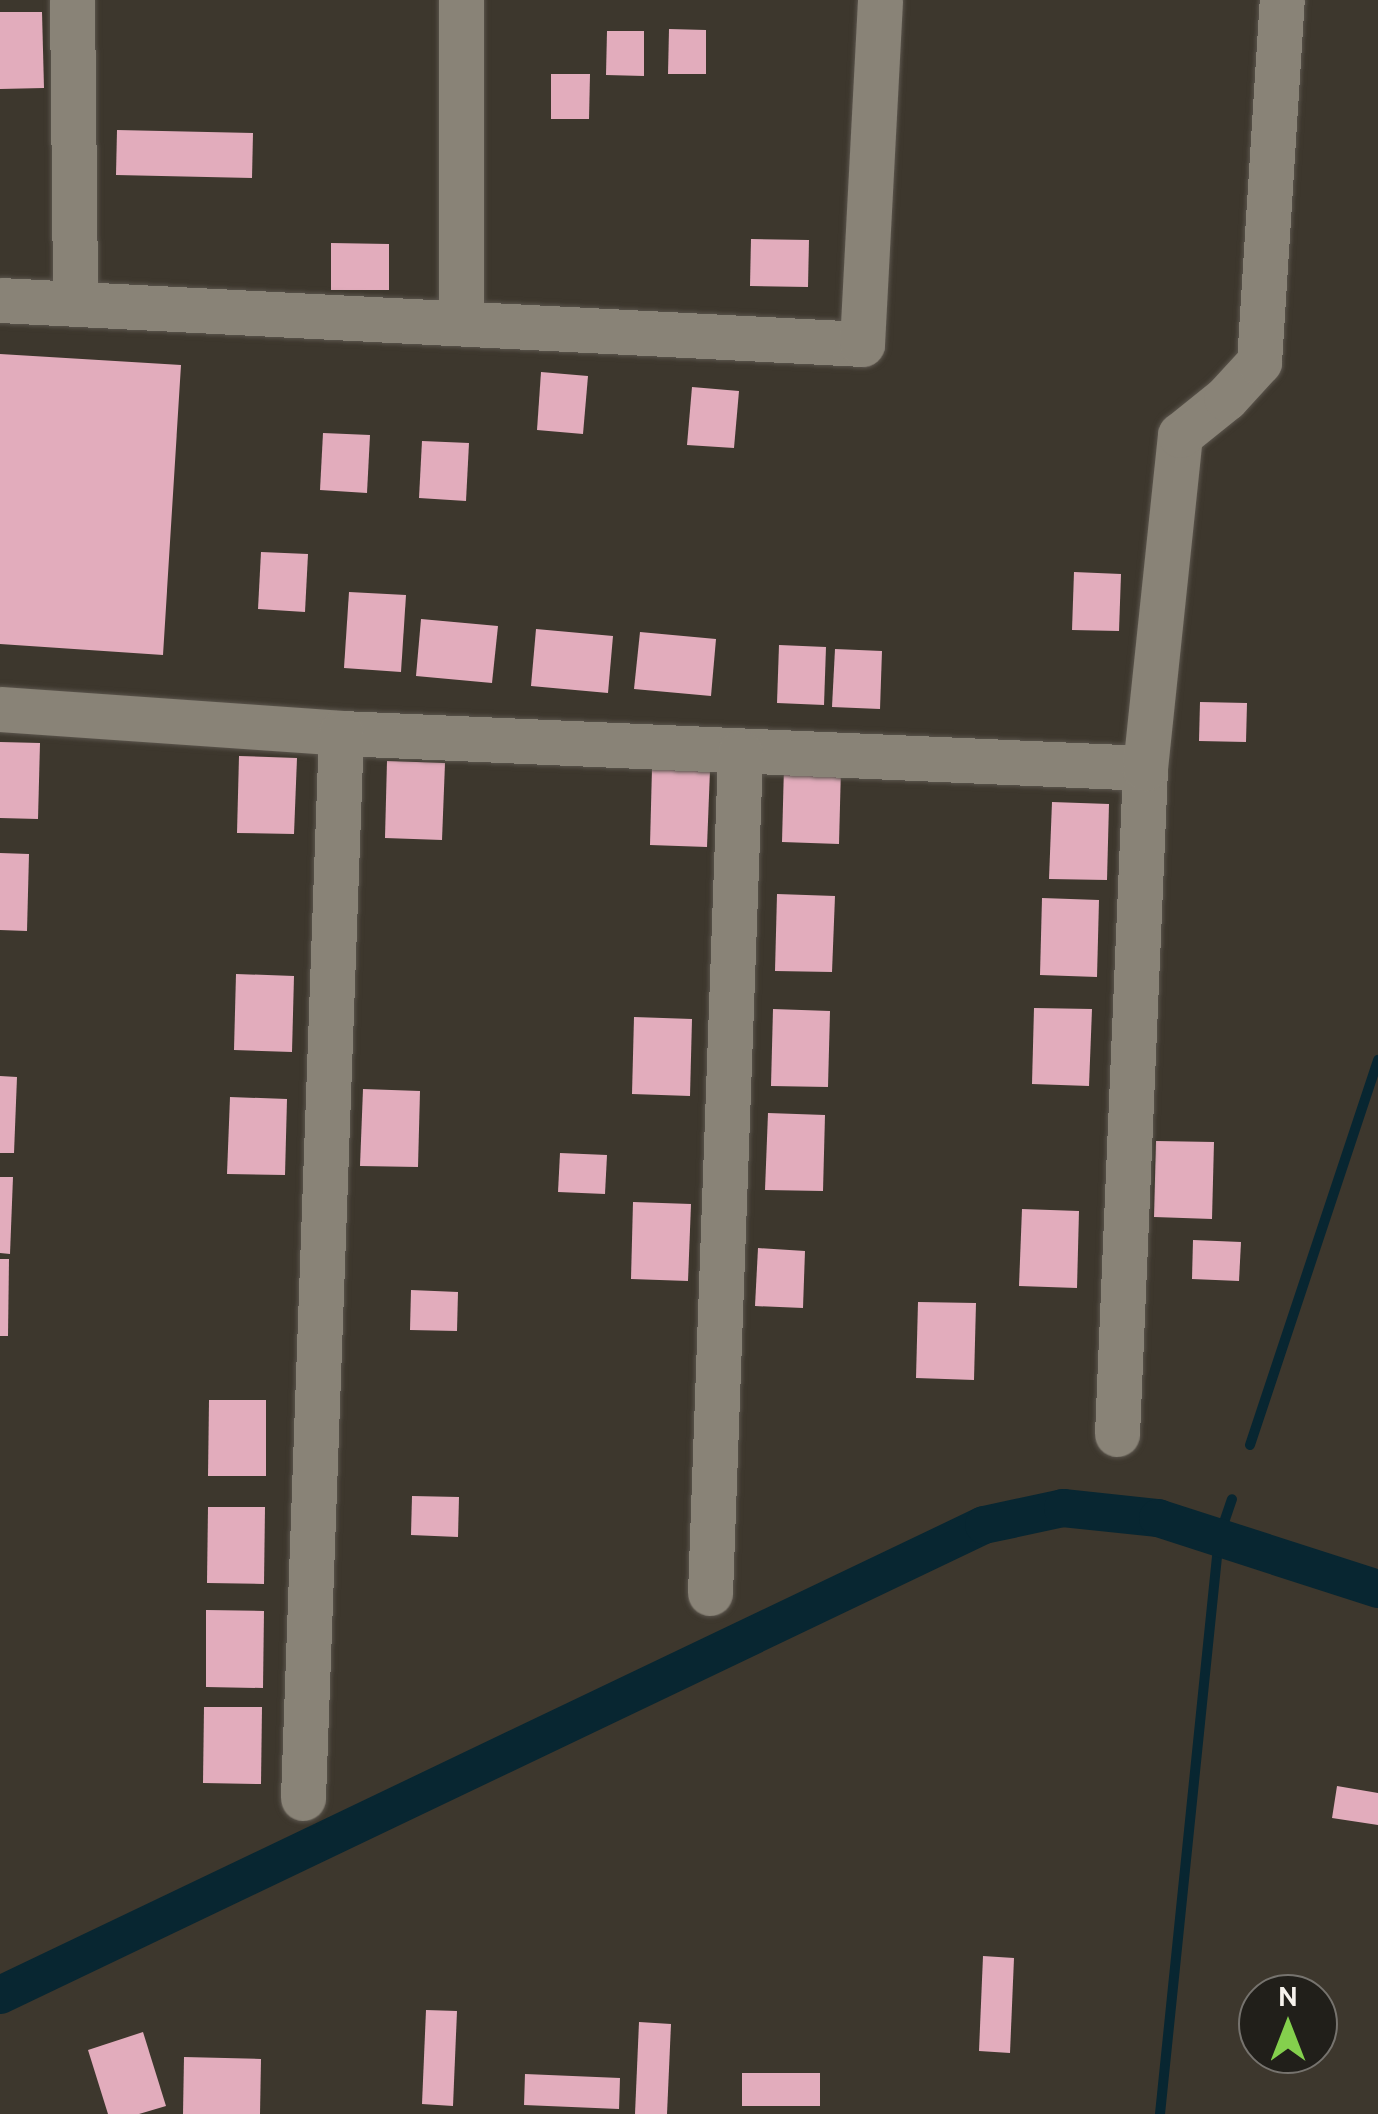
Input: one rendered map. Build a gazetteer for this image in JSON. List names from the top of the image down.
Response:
{
  "north": "top"
}
